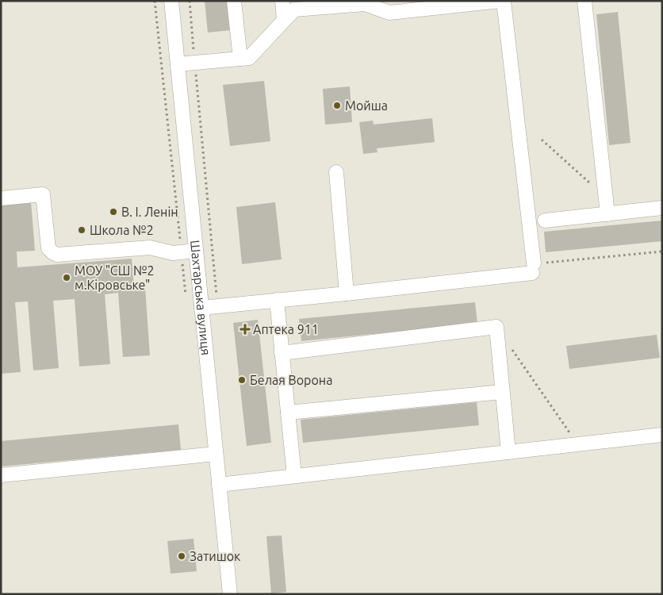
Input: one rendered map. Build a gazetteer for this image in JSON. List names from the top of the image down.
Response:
{
  "streets": {
    "street": ["Шахтарська вулиця"]
  },
  "places": {
    "other": [
      "Мойша",
      "В. І. Ленін",
      "Школа №2",
      "МОУ \"СШ №2 м.Кіровське\"",
      "Белая Ворона",
      "Затишок"
    ],
    "health": ["Аптека 911"]
  }
}
